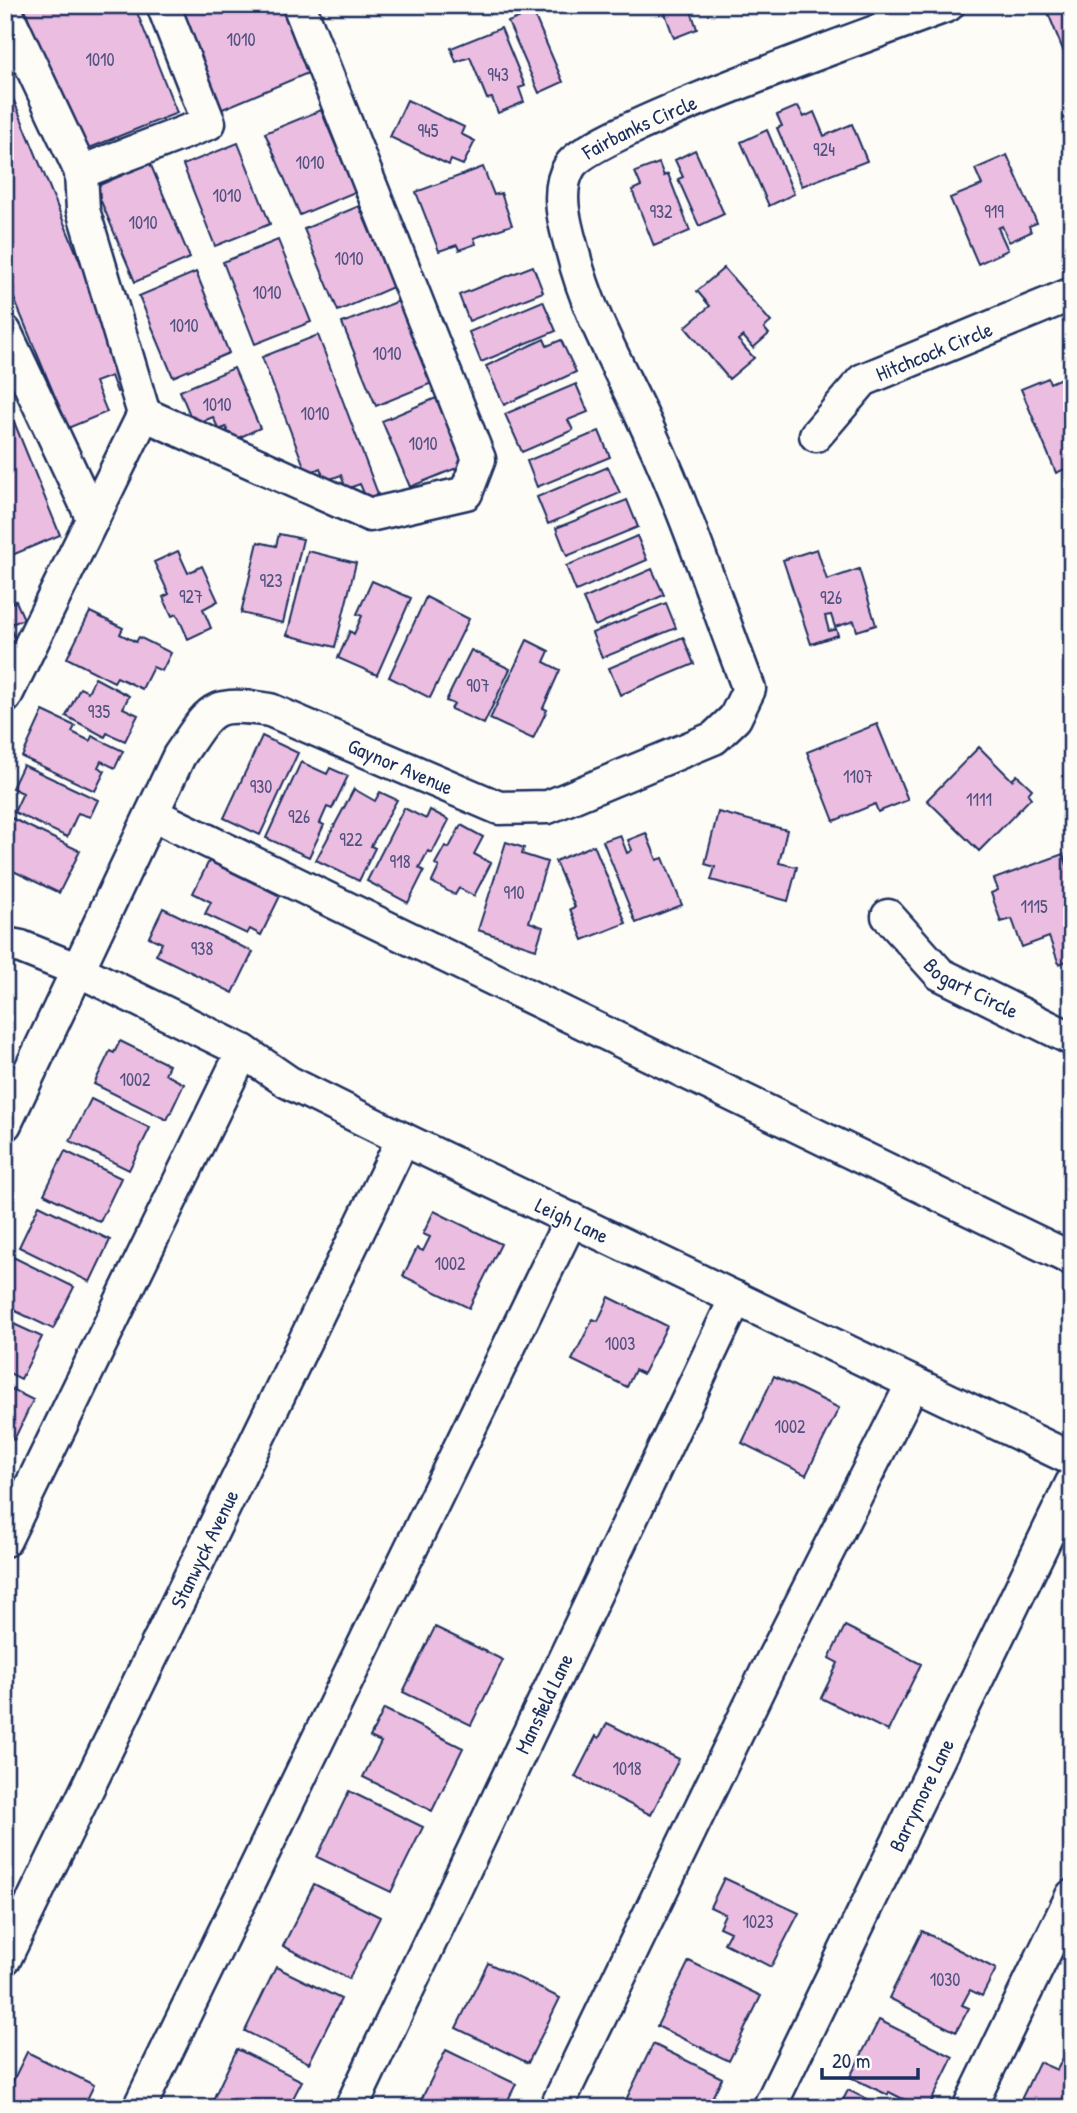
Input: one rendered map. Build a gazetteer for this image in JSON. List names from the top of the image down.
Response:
{
  "streets": {
    "street": [
      "Fairbanks Circle",
      "Hitchcock Circle",
      "Gaynor Avenue",
      "Bogart Circle",
      "Leigh Lane",
      "Stanwyck Avenue",
      "Mansfield Lane",
      "Barrymore Lane"
    ]
  },
  "crossings": [
    ["Fairbanks Circle", "Gaynor Avenue"],
    ["Gaynor Avenue", "Leigh Lane"],
    ["Leigh Lane", "Stanwyck Avenue"],
    ["Leigh Lane", "Mansfield Lane"]
  ],
  "house_numbers": [
    "1010",
    "1010",
    "943",
    "945",
    "924",
    "1010",
    "1010",
    "932",
    "919",
    "1010",
    "1010",
    "1010",
    "1010",
    "1010",
    "1010",
    "1010",
    "1010",
    "923",
    "927",
    "926",
    "907",
    "935",
    "1107",
    "930",
    "1111",
    "926",
    "922",
    "918",
    "910",
    "1115",
    "938",
    "1002",
    "1002",
    "1003",
    "1002",
    "1018",
    "1023",
    "1030"
  ],
  "scale_bar": "20 m"
}
